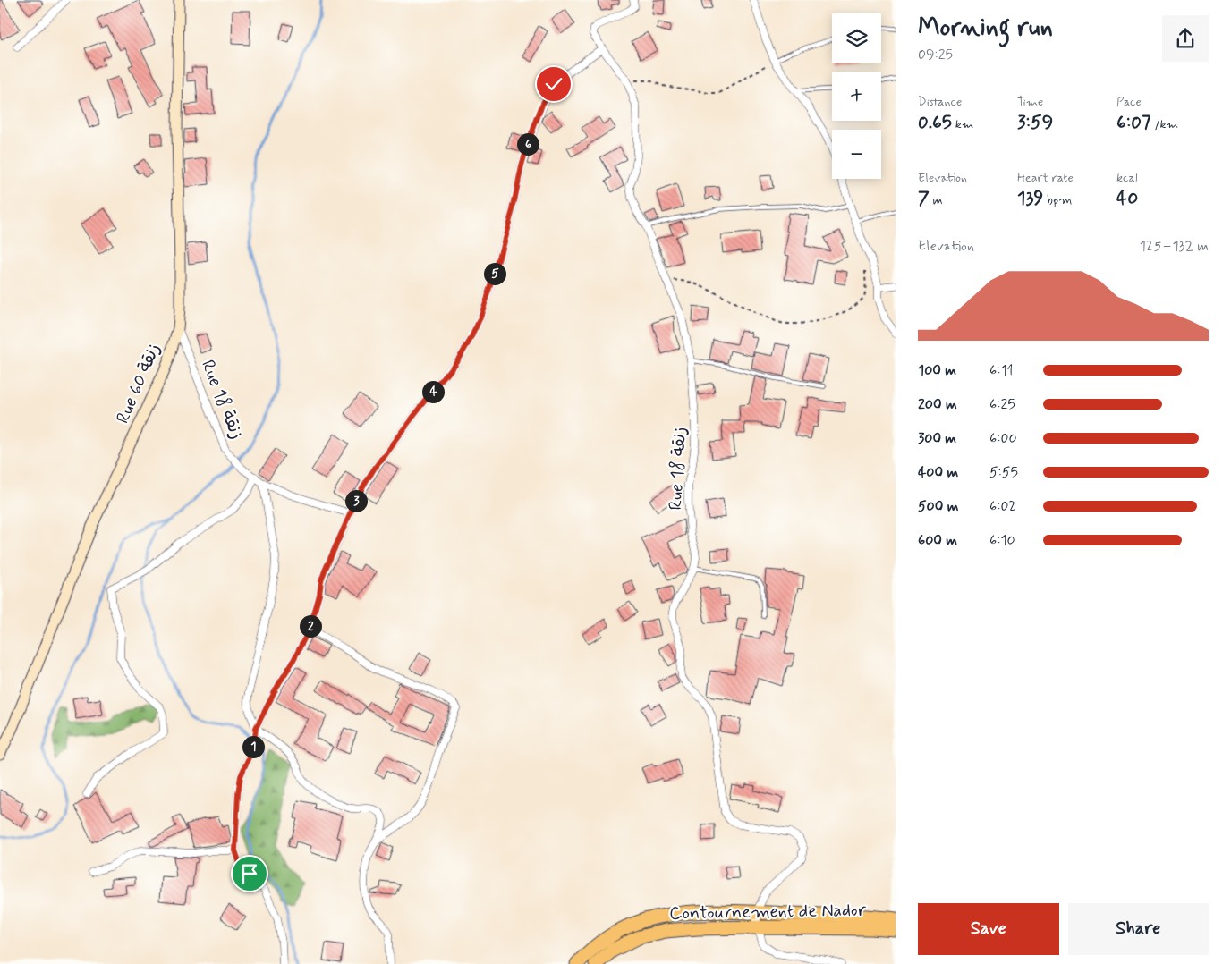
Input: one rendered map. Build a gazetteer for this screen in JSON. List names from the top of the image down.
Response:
{
  "streets": {
    "highway": ["Contournement de Nador"],
    "street": ["Rue 60 زنقة", "Rue 18 زنقة"]
  },
  "crossings": [
    ["Rue 60 زنقة", "Rue 18 زنقة"],
    ["Rue 18 زنقة", "Contournement de Nador"]
  ],
  "page": {
    "heading": ["Morning run", "09:25"],
    "map_buttons": ["+", "−"],
    "stats": [
      ["Distance", "0.65 km"],
      ["Time", "3:59"],
      ["Pace", "6:07 /km"],
      ["Elevation", "7 m"],
      ["Heart rate", "139 bpm"],
      ["kcal", "40"]
    ],
    "pins": [
      "6",
      "5",
      "4",
      "3",
      "2",
      "1"
    ],
    "chart": ["Elevation", "125–132 m"],
    "list": [
      {
        "name": "100 m",
        "note": "6:11"
      },
      {
        "name": "200 m",
        "note": "6:25"
      },
      {
        "name": "300 m",
        "note": "6:00"
      },
      {
        "name": "400 m",
        "note": "5:55"
      },
      {
        "name": "500 m",
        "note": "6:02"
      },
      {
        "name": "600 m",
        "note": "6:10"
      }
    ],
    "buttons": ["Save", "Share"]
  }
}
